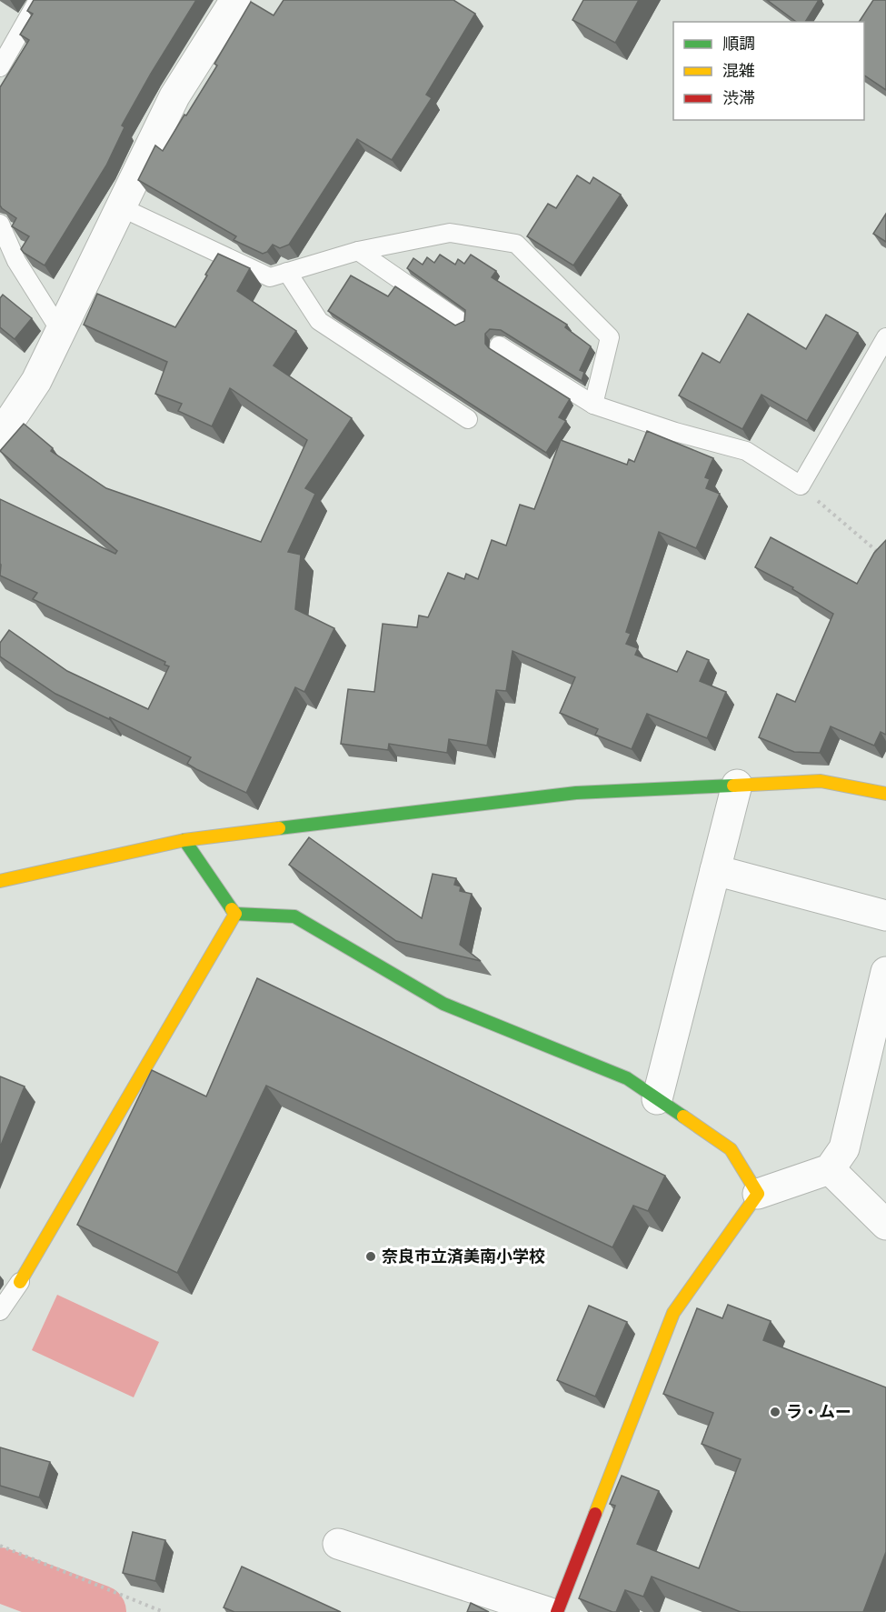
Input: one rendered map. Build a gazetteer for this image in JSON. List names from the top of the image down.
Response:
{
  "places": ["奈良市立済美南小学校", "ラ・ムー"],
  "legend": ["順調", "混雑", "渋滞"]
}
